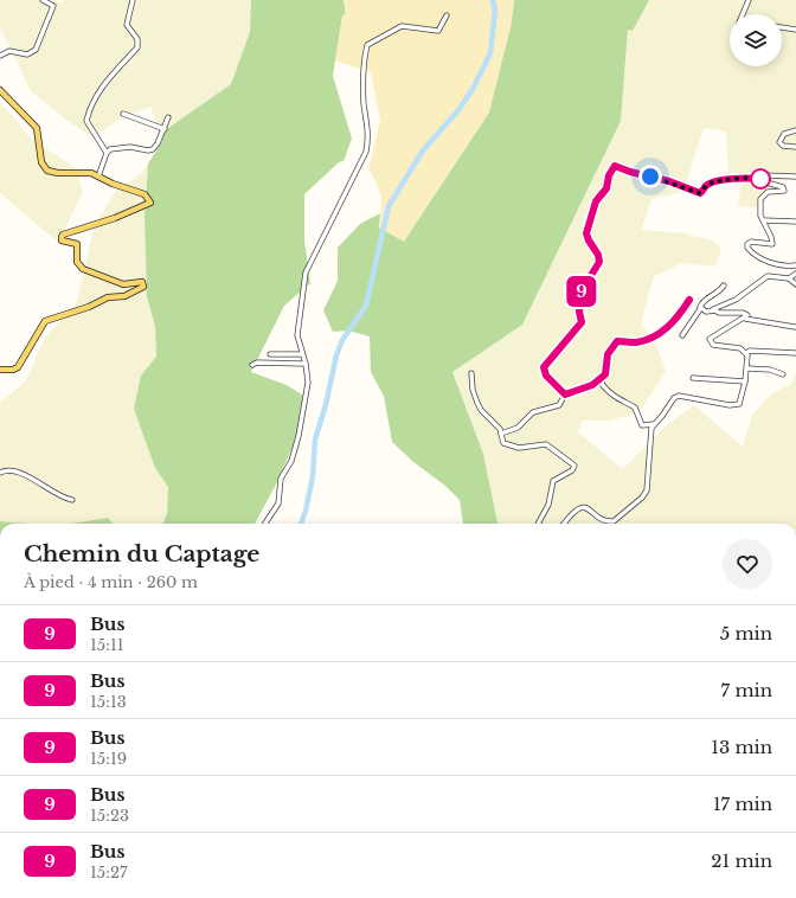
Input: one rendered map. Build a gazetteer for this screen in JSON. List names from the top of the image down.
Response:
{
  "lines": ["bus line 9"],
  "page": {
    "on_map": "9",
    "heading": ["Chemin du Captage", "À pied · 4 min · 260 m"],
    "list": [
      {
        "mark": "9",
        "name": "Bus",
        "note": "15:11",
        "value": "5 min"
      },
      {
        "mark": "9",
        "name": "Bus",
        "note": "15:13",
        "value": "7 min"
      },
      {
        "mark": "9",
        "name": "Bus",
        "note": "15:19",
        "value": "13 min"
      },
      {
        "mark": "9",
        "name": "Bus",
        "note": "15:23",
        "value": "17 min"
      },
      {
        "mark": "9",
        "name": "Bus",
        "note": "15:27",
        "value": "21 min"
      }
    ]
  }
}
